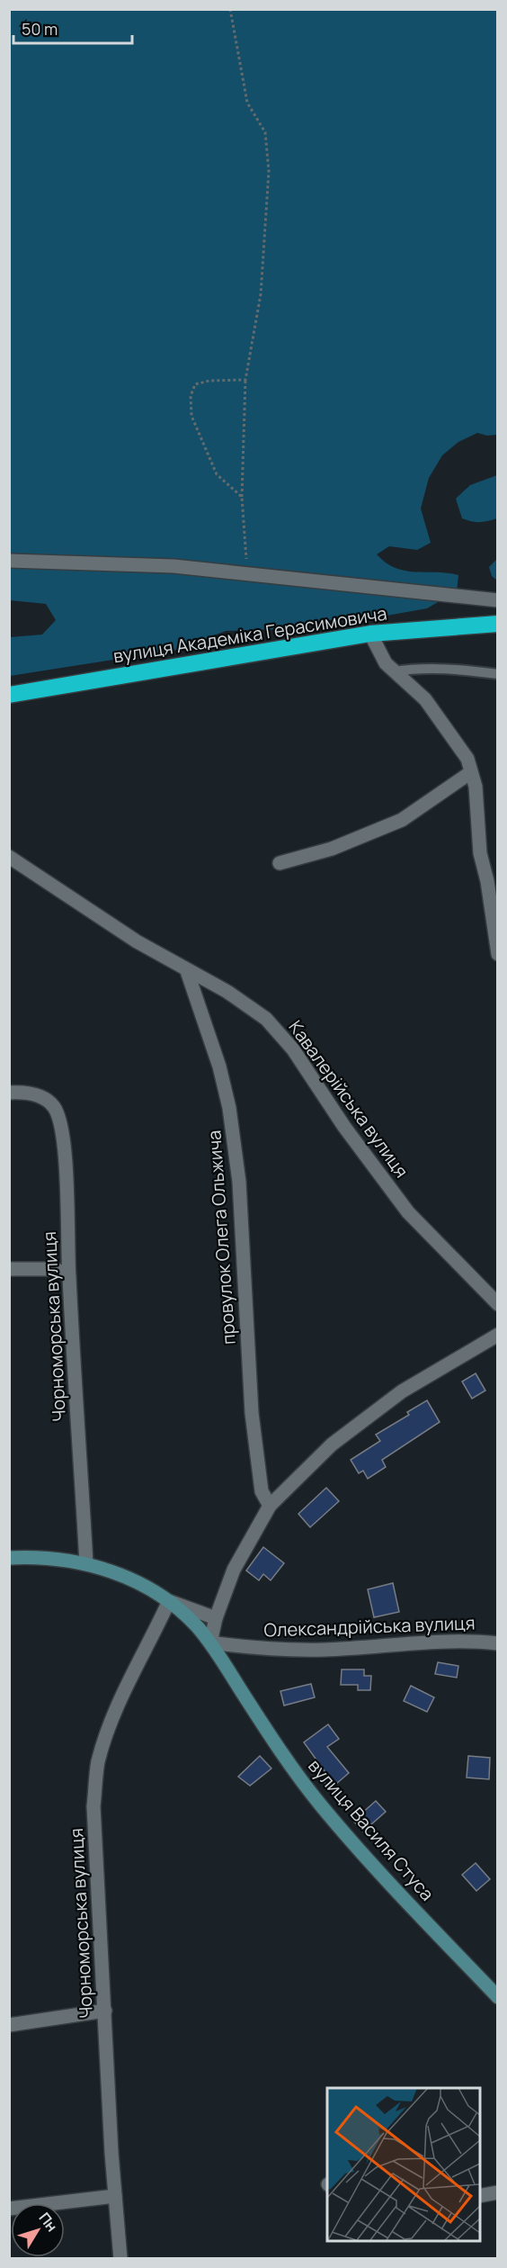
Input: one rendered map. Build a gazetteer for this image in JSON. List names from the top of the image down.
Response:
{
  "streets": {
    "highway": ["вулиця Академіка Герасимовича"],
    "main road": ["вулиця Василя Стуса"],
    "street": [
      "Кавалерійська вулиця",
      "провулок Олега Ольжича",
      "Чорноморська вулиця",
      "Олександрійська вулиця"
    ]
  },
  "crossings": [
    ["Кавалерійська вулиця", "провулок Олега Ольжича"],
    ["Чорноморська вулиця", "вулиця Василя Стуса"],
    ["Олександрійська вулиця", "вулиця Василя Стуса"]
  ],
  "scale_bar": "50 m",
  "north": "top right"
}
